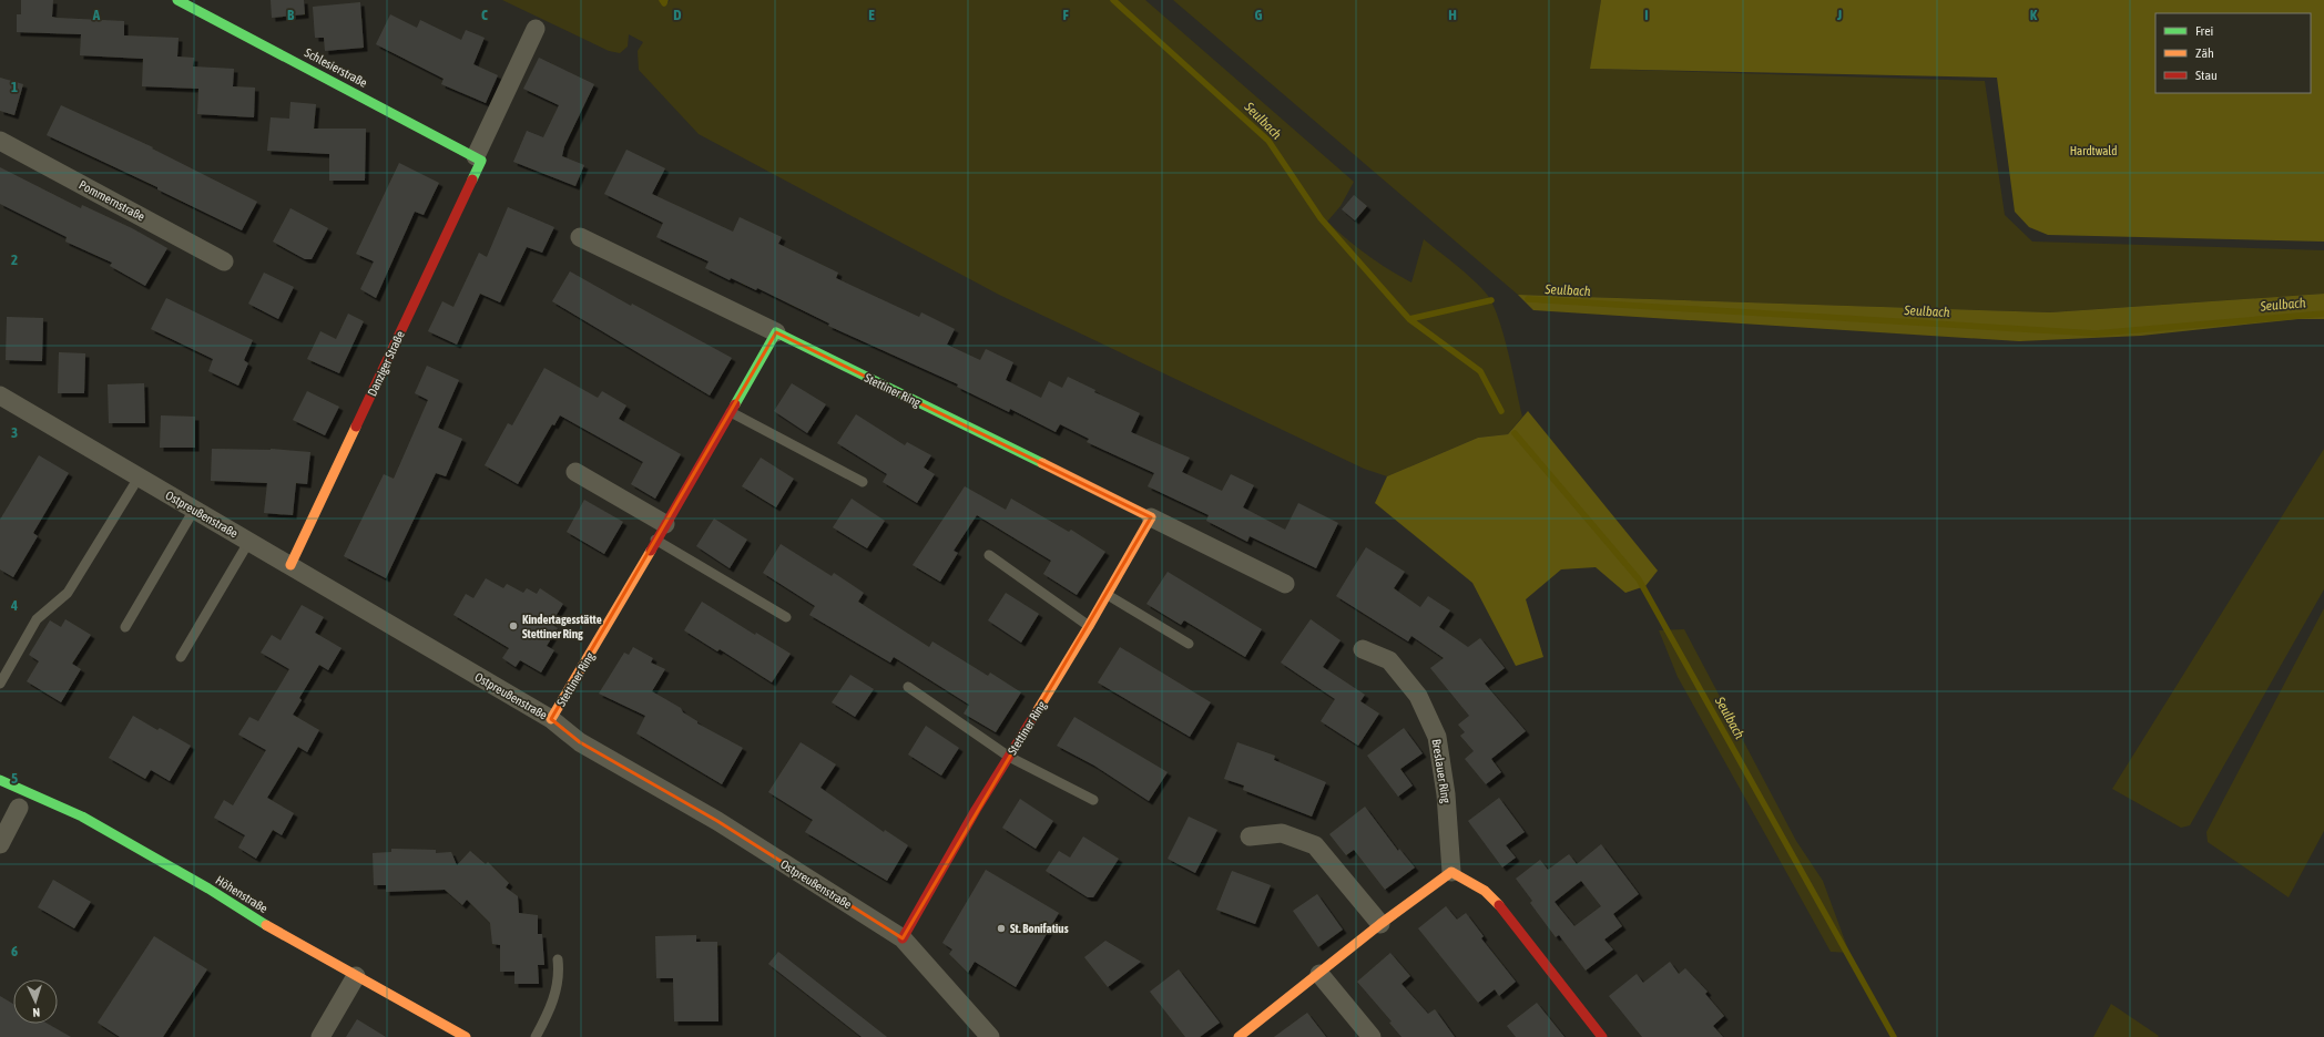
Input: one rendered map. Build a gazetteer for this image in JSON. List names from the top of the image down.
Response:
{
  "streets": {
    "street": [
      "Schlesierstraße",
      "Pommernstraße",
      "Danziger Straße",
      "Stettiner Ring",
      "Ostpreußenstraße",
      "Breslauer Ring",
      "Höhenstraße"
    ]
  },
  "crossings": [
    ["Schlesierstraße", "Danziger Straße"],
    ["Danziger Straße", "Ostpreußenstraße"],
    ["Stettiner Ring", "Ostpreußenstraße"]
  ],
  "water": ["Seulbach"],
  "parks": ["Hardtwald"],
  "places": ["Kindertagesstätte Stettiner Ring", "St. Bonifatius"],
  "legend": ["Frei", "Zäh", "Stau"],
  "north": "bottom",
  "grid": {
    "columns": [
      "A",
      "B",
      "C",
      "D",
      "E",
      "F",
      "G",
      "H",
      "I",
      "J",
      "K"
    ],
    "rows": [
      "1",
      "2",
      "3",
      "4",
      "5",
      "6"
    ]
  }
}
